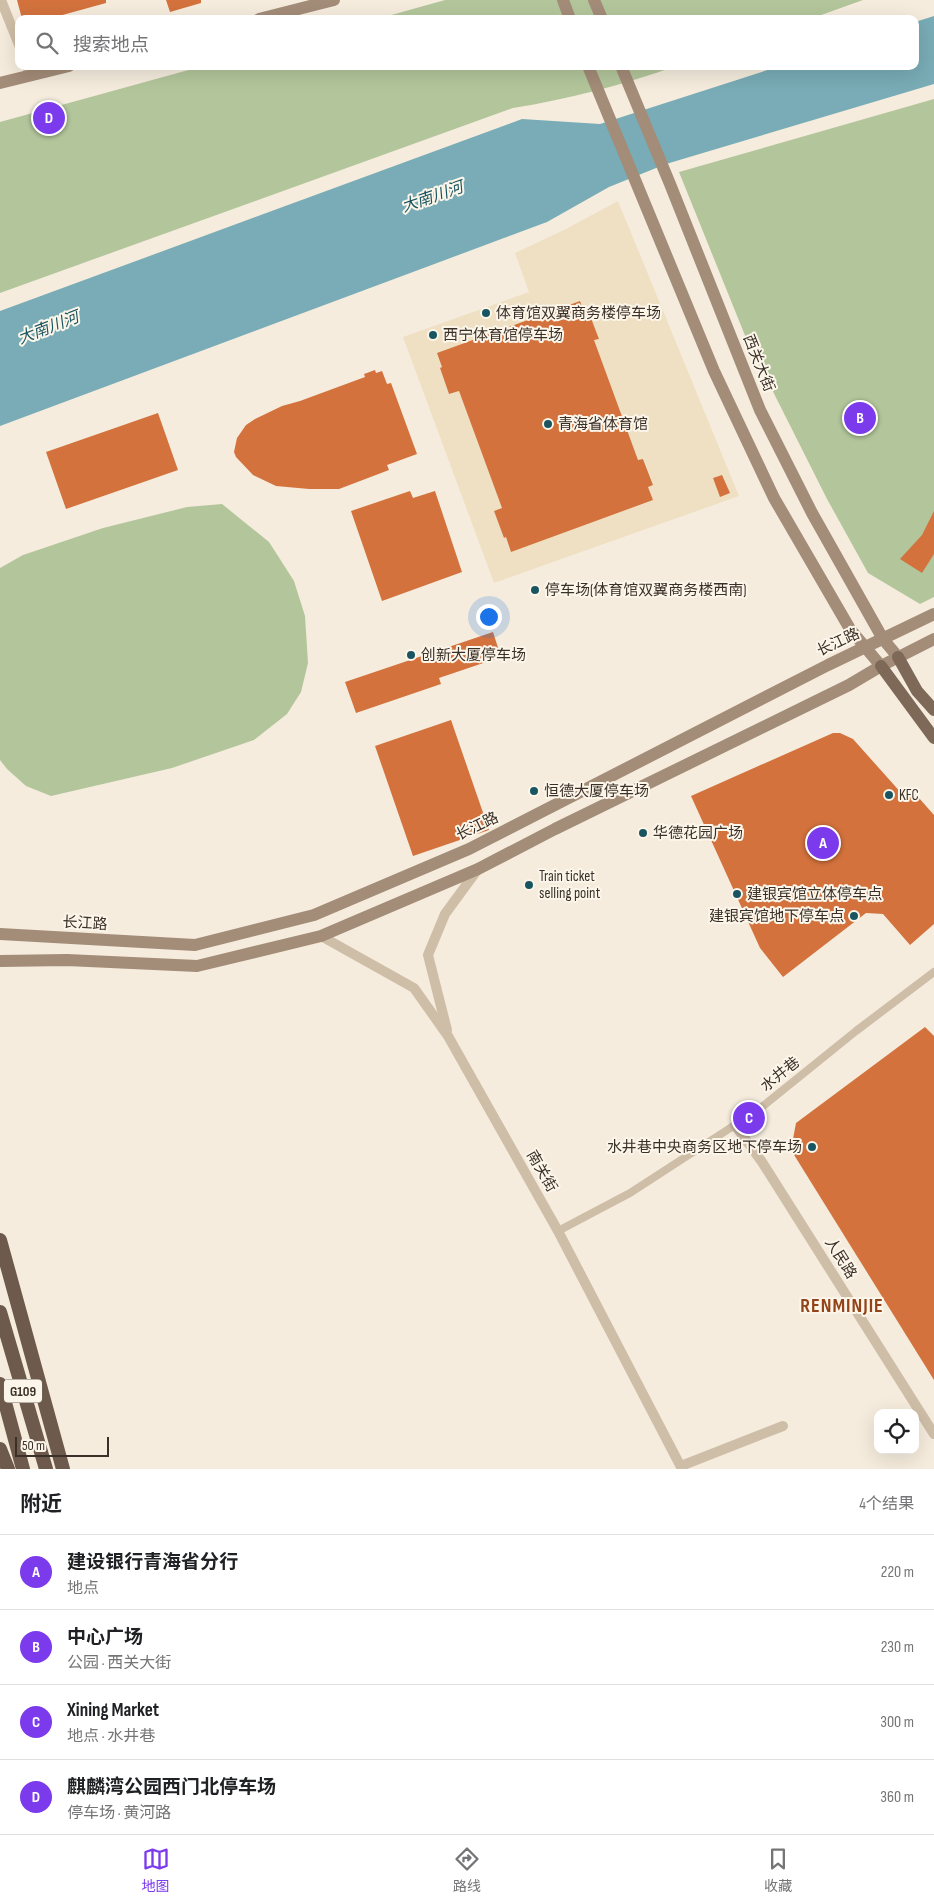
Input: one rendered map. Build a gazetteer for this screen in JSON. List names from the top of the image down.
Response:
{
  "streets": {
    "highway": ["G109"],
    "main road": ["西关大街", "长江路"],
    "street": ["水井巷", "南关街", "人民路"]
  },
  "crossings": [
    ["西关大街", "长江路"],
    ["水井巷", "南关街"],
    ["水井巷", "人民路"]
  ],
  "districts": ["RENMINJIE"],
  "water": ["大南川河"],
  "places": [
    "体育馆双翼商务楼停车场",
    "西宁体育馆停车场",
    "青海省体育馆",
    "停车场(体育馆双翼商务楼西南)",
    "创新大厦停车场",
    "恒德大厦停车场",
    "KFC",
    "华德花园广场",
    "Train ticket selling point",
    "建银宾馆立体停车点",
    "建银宾馆地下停车点",
    "水井巷中央商务区地下停车场"
  ],
  "scale_bar": "50 m",
  "page": {
    "search": "搜索地点",
    "pins": [
      "D",
      "B",
      "A",
      "C"
    ],
    "scale": "50 m",
    "heading": ["附近", "4个结果"],
    "list": [
      {
        "mark": "A",
        "name": "建设银行青海省分行",
        "note": "地点",
        "value": "220 m"
      },
      {
        "mark": "B",
        "name": "中心广场",
        "note": "公园 · 西关大街",
        "value": "230 m"
      },
      {
        "mark": "C",
        "name": "Xining Market",
        "note": "地点 · 水井巷",
        "value": "300 m"
      },
      {
        "mark": "D",
        "name": "麒麟湾公园西门北停车场",
        "note": "停车场 · 黄河路",
        "value": "360 m"
      }
    ],
    "nav": ["地图", "路线", "收藏"]
  }
}
